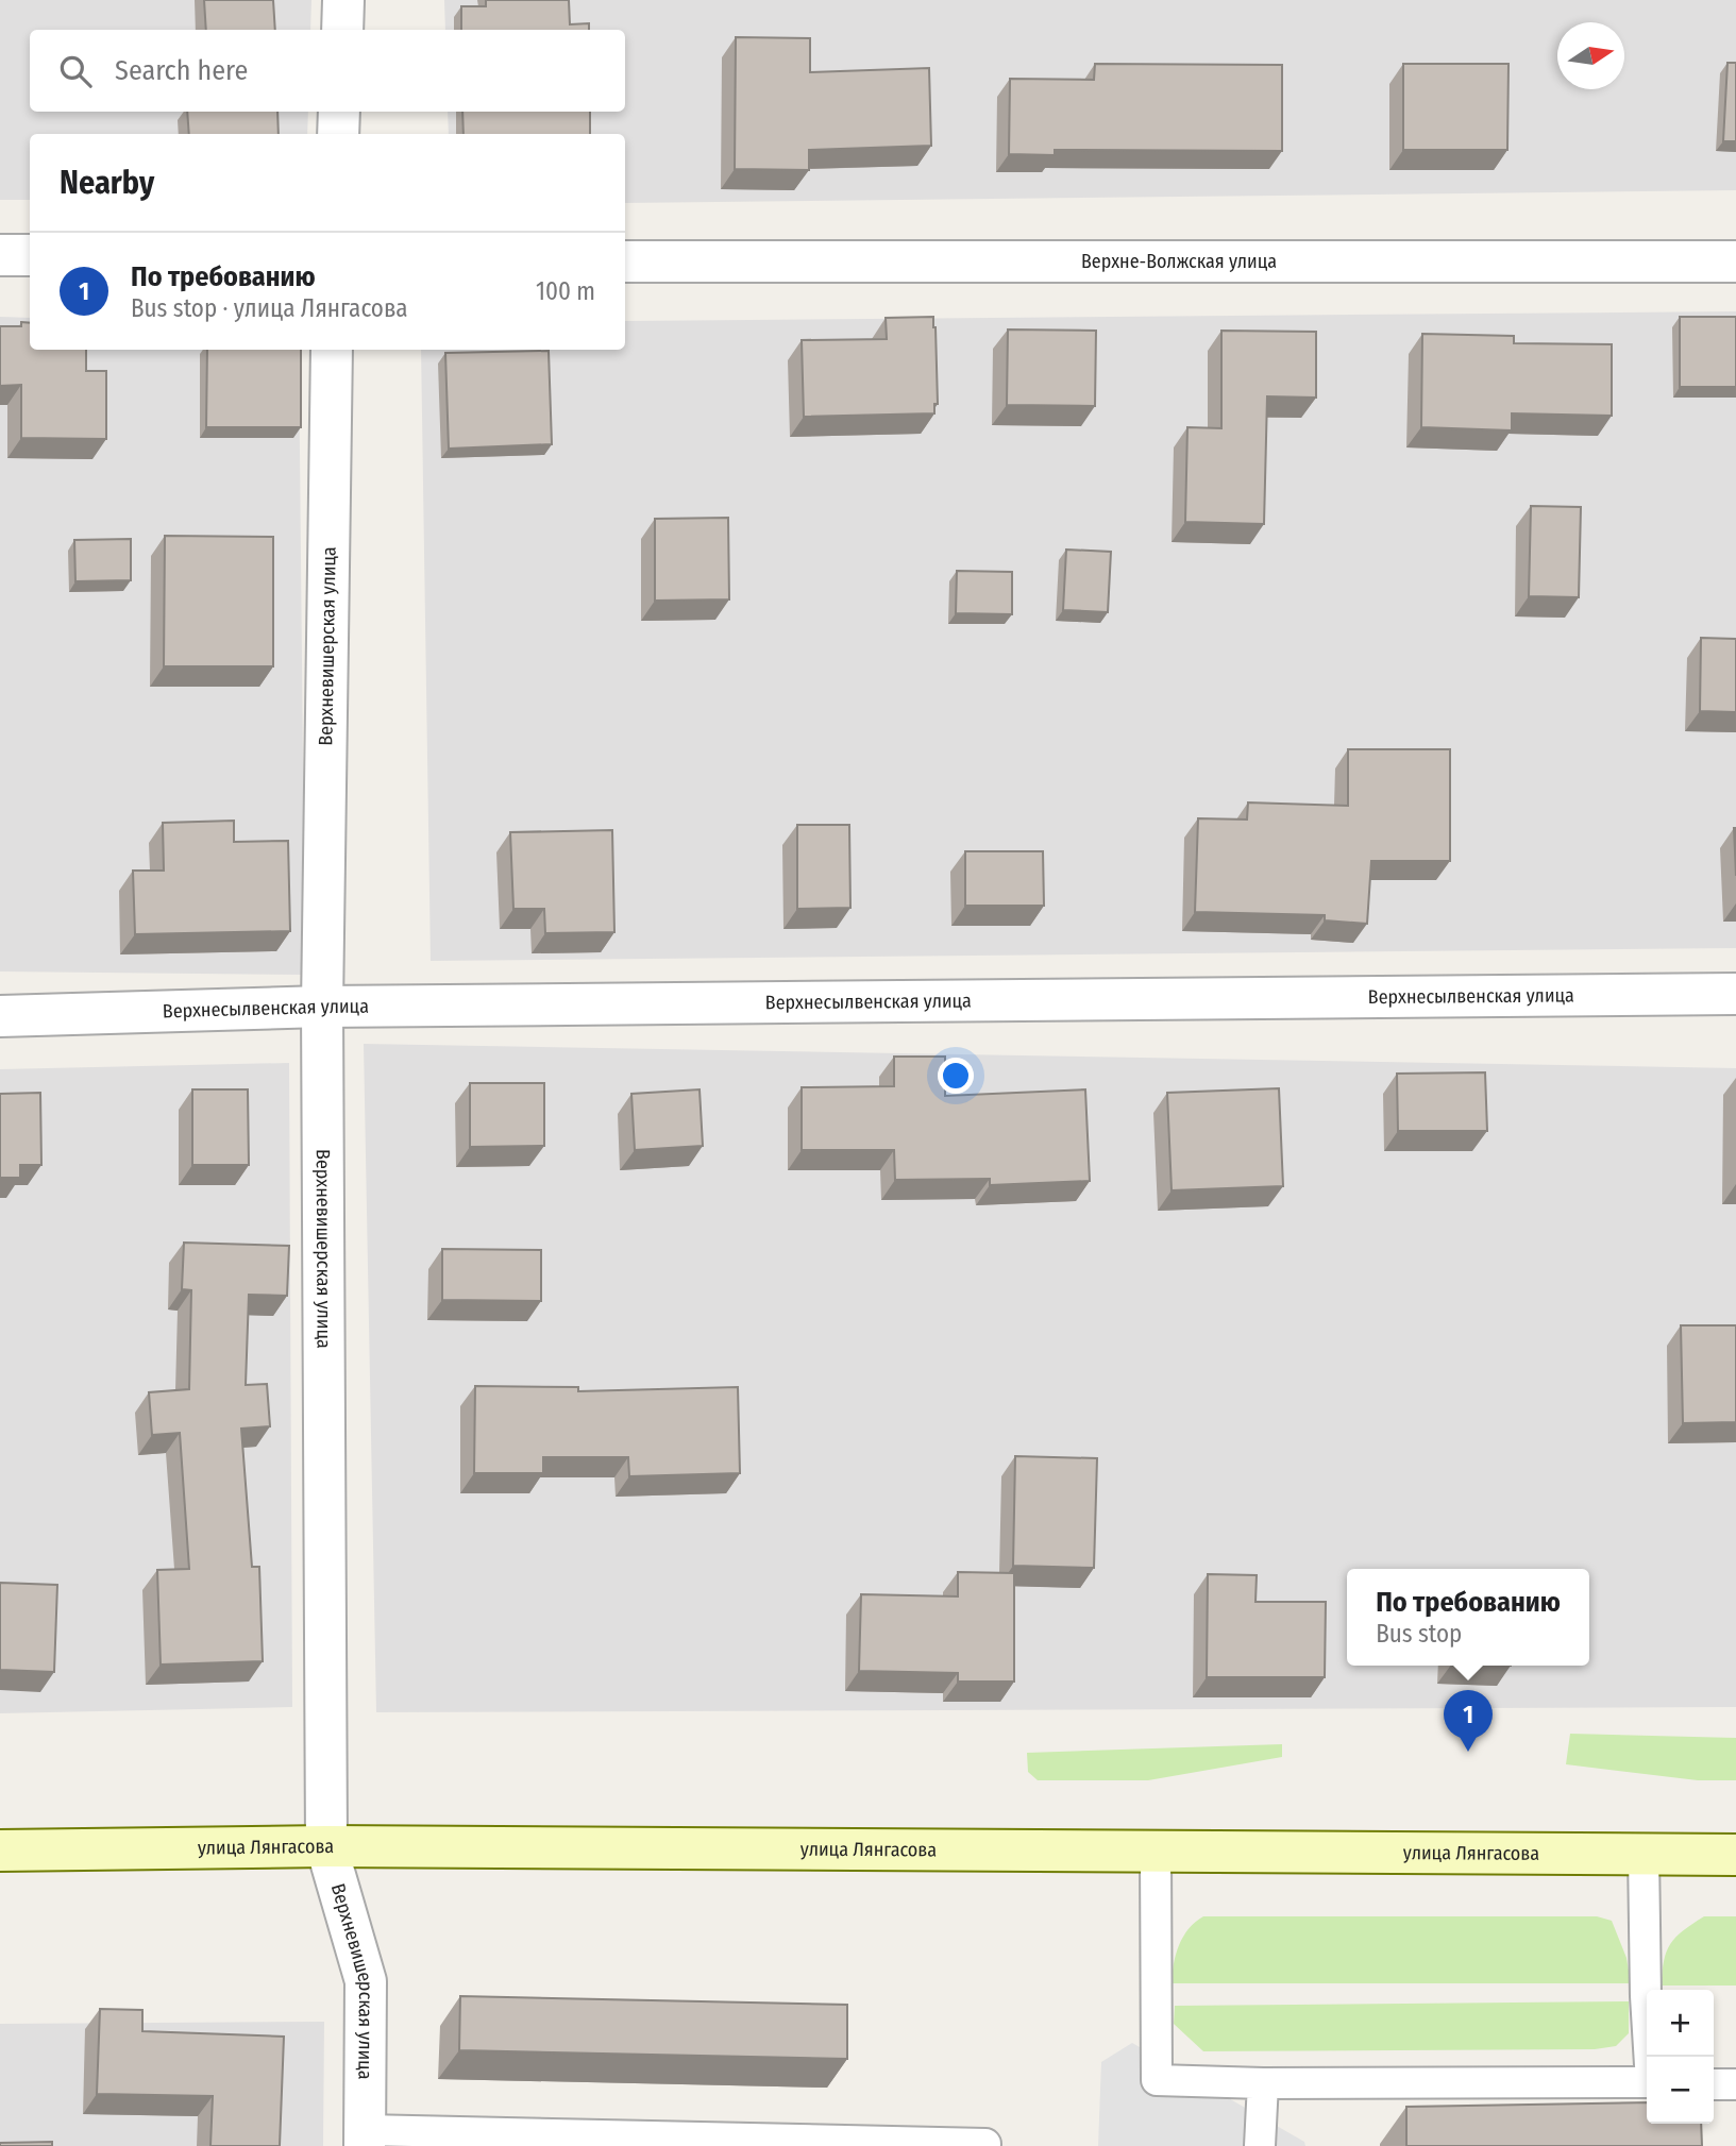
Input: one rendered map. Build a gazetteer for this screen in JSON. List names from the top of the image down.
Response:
{
  "streets": {
    "main road": ["улица Лянгасова"],
    "street": ["Верхне-Волжская улица", "Верхневишерская улица", "Верхнесылвенская улица"]
  },
  "crossings": [
    ["Верхневишерская улица", "Верхнесылвенская улица"],
    ["Верхневишерская улица", "улица Лянгасова"]
  ],
  "north": "right",
  "page": {
    "search": "Search here",
    "heading": "Nearby",
    "list": [
      {
        "mark": "1",
        "name": "По требованию",
        "note": "Bus stop · улица Лянгасова",
        "value": "100 m"
      }
    ],
    "popup": ["По требованию", "Bus stop"],
    "pins": "1",
    "map_buttons": ["+", "−"]
  }
}
